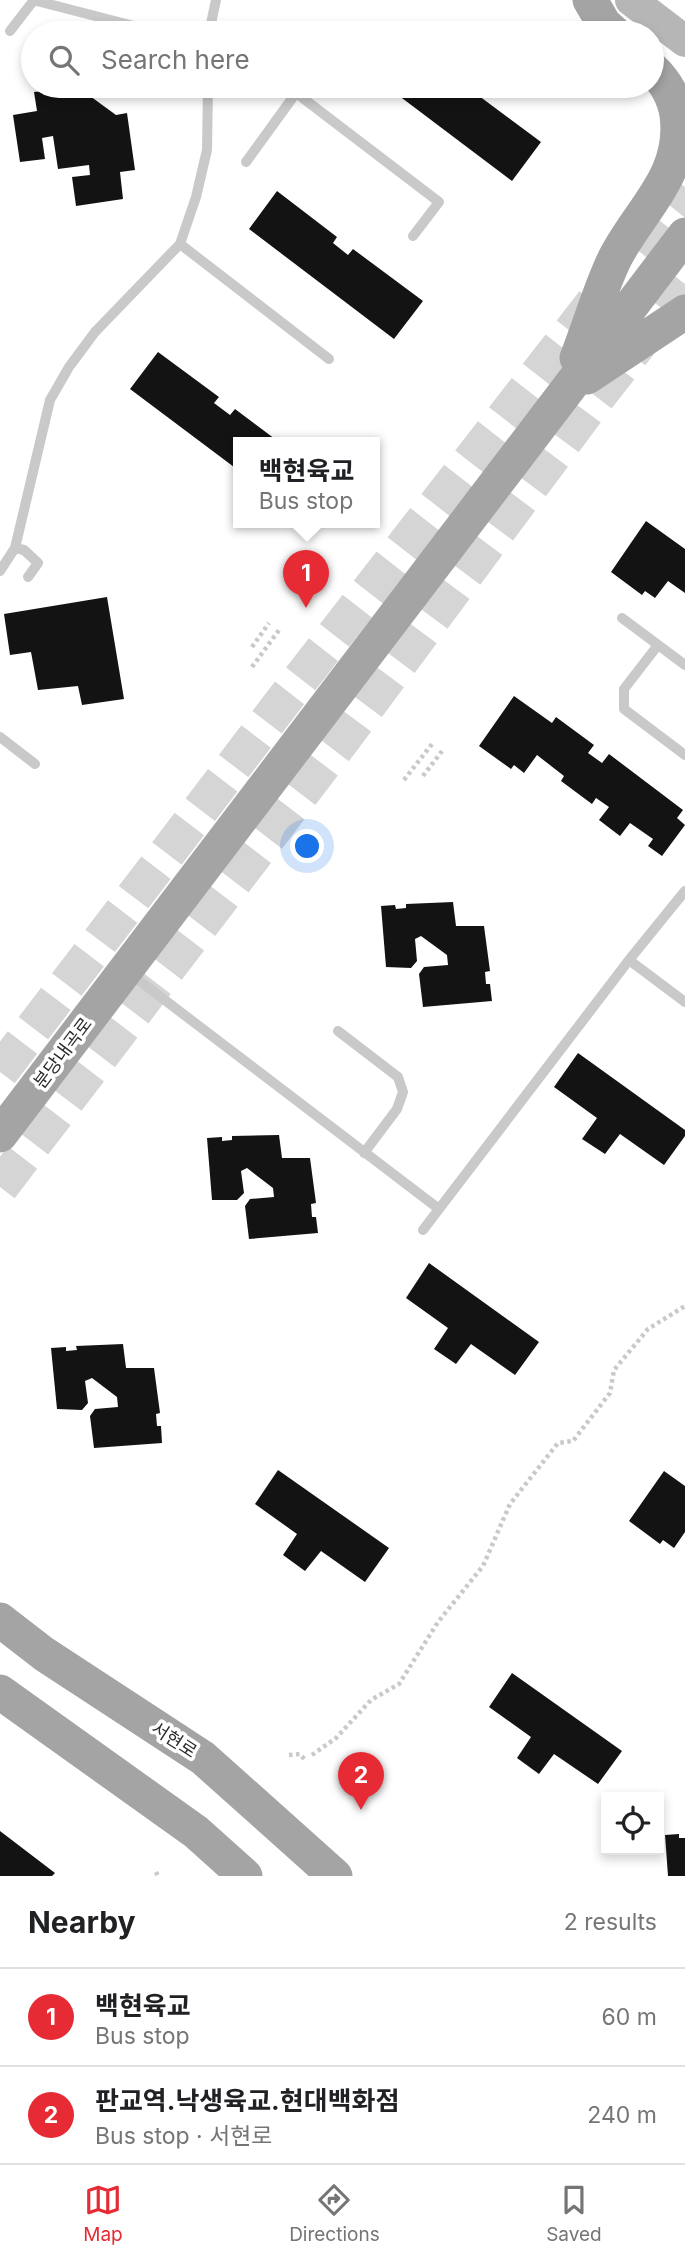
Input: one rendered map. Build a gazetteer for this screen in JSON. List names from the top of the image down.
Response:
{
  "streets": {
    "main road": ["분당내곡로", "서현로"]
  },
  "page": {
    "search": "Search here",
    "popup": ["백현육교", "Bus stop"],
    "pins": ["1", "2"],
    "heading": ["Nearby", "2 results"],
    "list": [
      {
        "mark": "1",
        "name": "백현육교",
        "note": "Bus stop",
        "value": "60 m"
      },
      {
        "mark": "2",
        "name": "판교역.낙생육교.현대백화점",
        "note": "Bus stop · 서현로",
        "value": "240 m"
      }
    ],
    "nav": ["Map", "Directions", "Saved"]
  }
}
